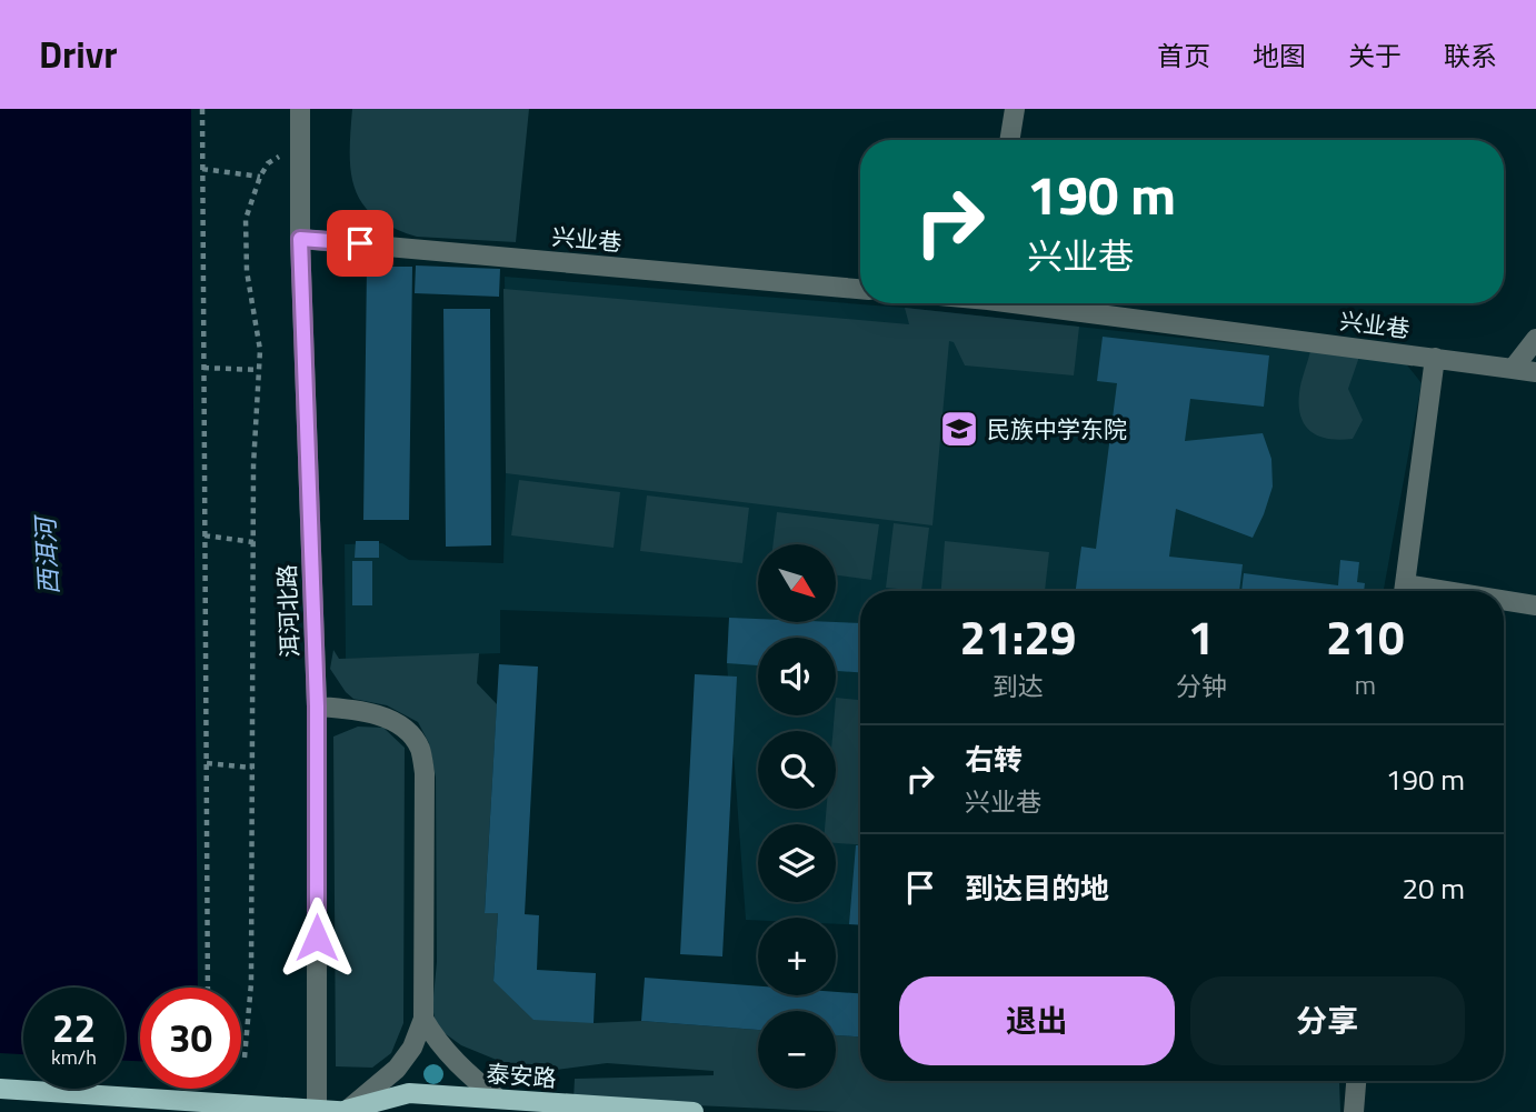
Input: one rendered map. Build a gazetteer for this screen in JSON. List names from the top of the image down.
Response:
{
  "streets": {
    "main road": ["泰安路"],
    "street": ["兴业巷", "洱河北路"]
  },
  "crossings": [
    ["兴业巷", "洱河北路"]
  ],
  "water": ["西洱河"],
  "places": {
    "school or university": ["民族中学东院"]
  },
  "north": "bottom right",
  "page": {
    "header": "Drivr",
    "nav": [
      "首页",
      "地图",
      "关于",
      "联系"
    ],
    "turn": ["190 m", "兴业巷"],
    "map_buttons": ["+", "−"],
    "eta": [
      "21:29",
      "到达",
      "1",
      "分钟",
      "210",
      "m"
    ],
    "list": [
      {
        "name": "右转",
        "note": "兴业巷",
        "value": "190 m"
      },
      {
        "name": "到达目的地",
        "value": "20 m"
      }
    ],
    "buttons": ["退出", "分享"],
    "speed": "22 km/h",
    "limit": "30"
  }
}
